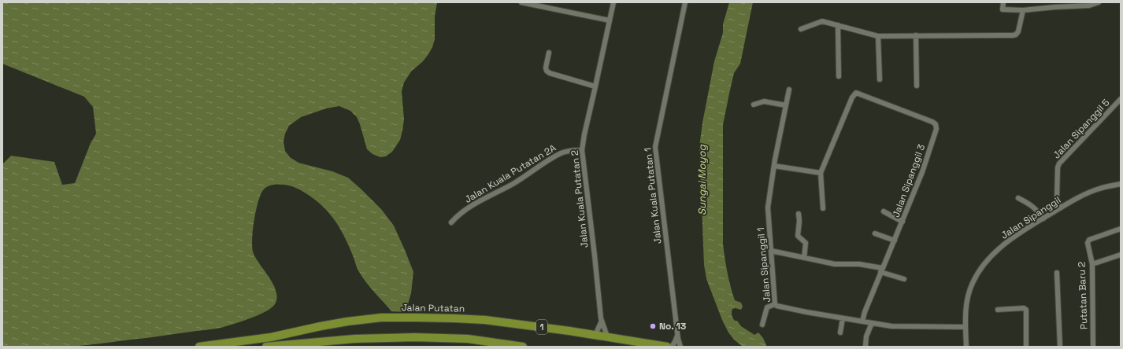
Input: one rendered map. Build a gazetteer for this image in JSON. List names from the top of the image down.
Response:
{
  "streets": {
    "highway": ["Jalan Putatan", "1"],
    "street": [
      "Jalan Sipanggil 5",
      "Jalan Kuala Putatan 2A",
      "Jalan Sipanggil 3",
      "Jalan Kuala Putatan 1",
      "Jalan Kuala Putatan 2",
      "Jalan Sipanggil",
      "Jalan Sipanggil 1",
      "Putatan Baru 2"
    ]
  },
  "crossings": [
    ["Jalan Sipanggil 5", "Jalan Sipanggil"],
    ["Jalan Kuala Putatan 2A", "Jalan Kuala Putatan 2"],
    ["Jalan Sipanggil 3", "Jalan Sipanggil 1"],
    ["Jalan Kuala Putatan 2", "Jalan Putatan"],
    ["Jalan Sipanggil", "Jalan Sipanggil 1"]
  ],
  "water": ["Sungai Moyog"],
  "places": ["No. 13"]
}
